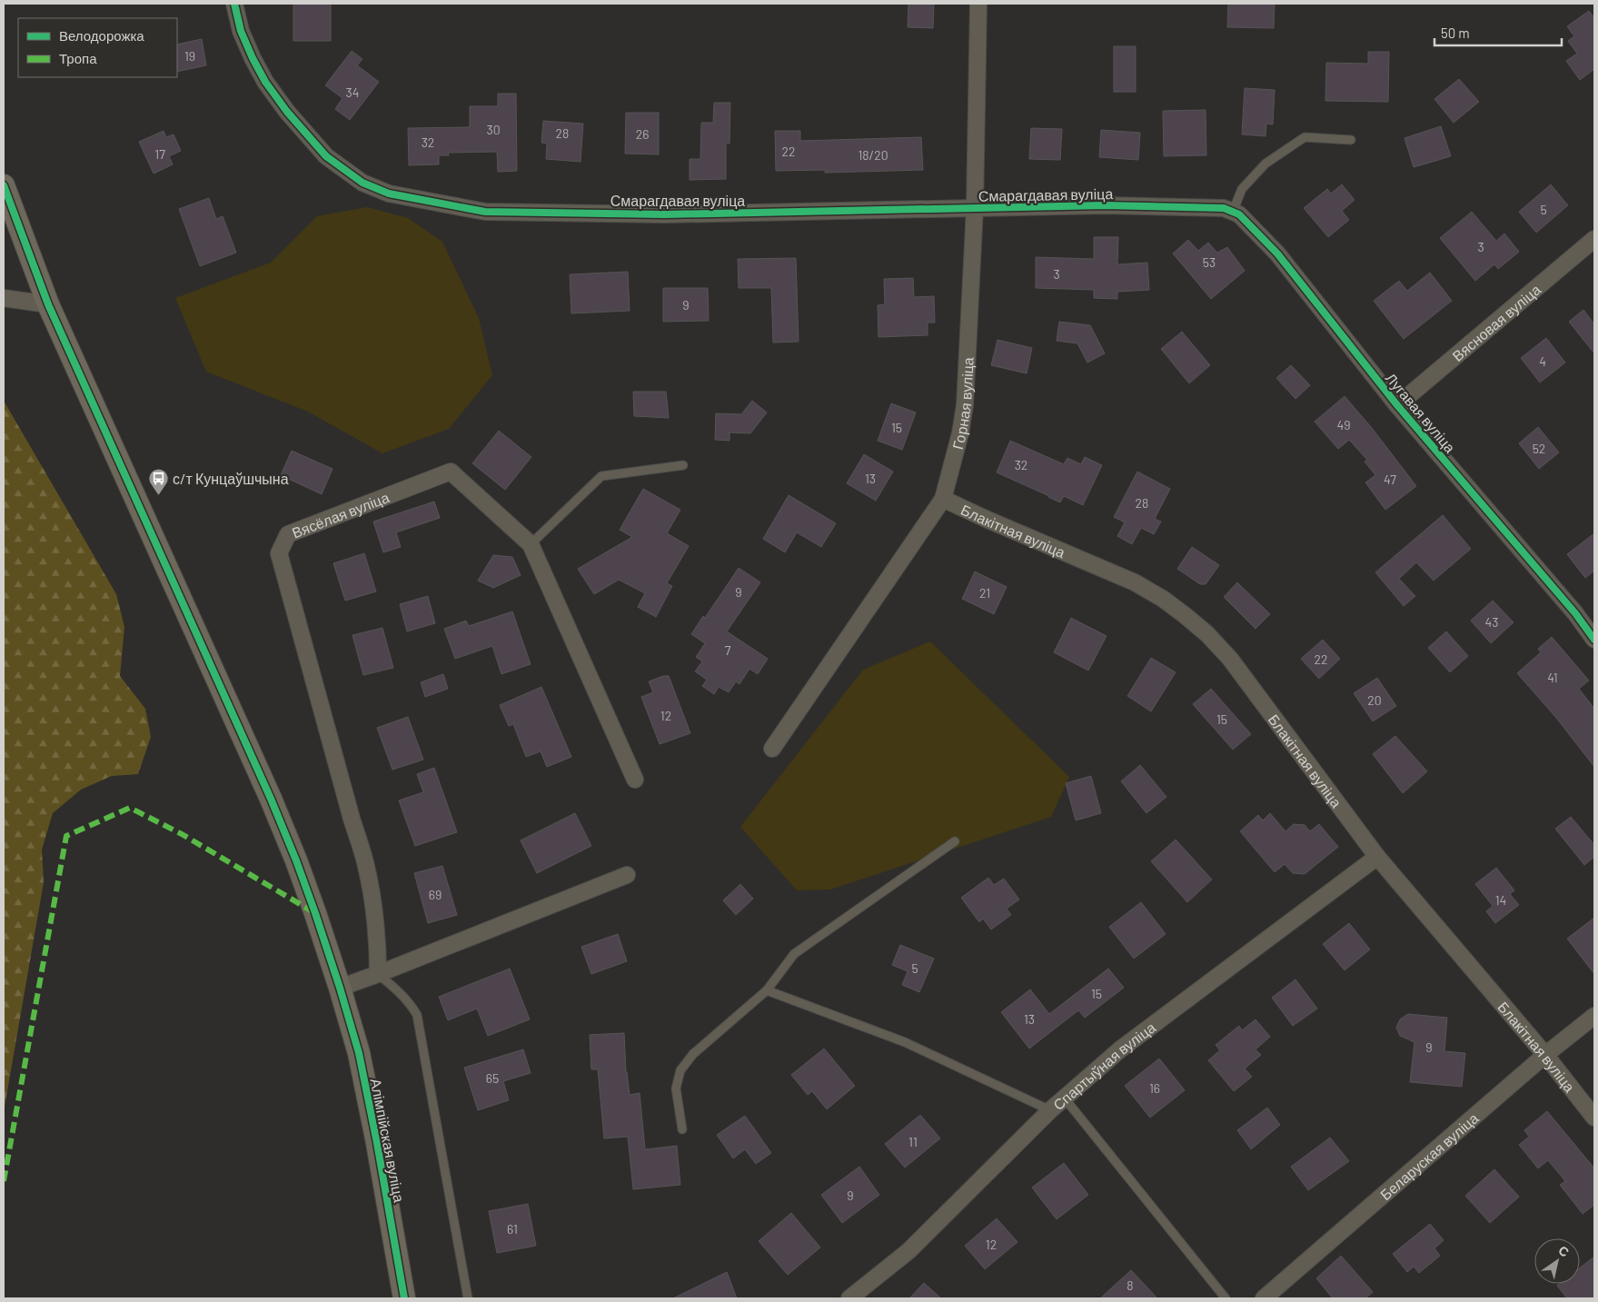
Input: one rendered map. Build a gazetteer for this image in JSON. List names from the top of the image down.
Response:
{
  "streets": {
    "street": [
      "Смарагдавая вуліца",
      "Вясновая вуліца",
      "Горная вуліца",
      "Лугавая вуліца",
      "Вясёлая вуліца",
      "Блакітная вуліца",
      "Спартыўная вуліца",
      "Алімпійская вуліца",
      "Беларуская вуліца"
    ]
  },
  "crossings": [
    ["Смарагдавая вуліца", "Горная вуліца"],
    ["Смарагдавая вуліца", "Лугавая вуліца"],
    ["Вясновая вуліца", "Лугавая вуліца"],
    ["Горная вуліца", "Блакітная вуліца"],
    ["Блакітная вуліца", "Спартыўная вуліца"],
    ["Блакітная вуліца", "Беларуская вуліца"]
  ],
  "places": {
    "bus stop": ["с/т Кунцаўшчына"]
  },
  "house_numbers": [
    "19",
    "34",
    "30",
    "28",
    "26",
    "32",
    "22",
    "17",
    "18/20",
    "5",
    "3",
    "53",
    "3",
    "9",
    "4",
    "49",
    "15",
    "52",
    "32",
    "13",
    "47",
    "28",
    "9",
    "21",
    "43",
    "7",
    "22",
    "41",
    "20",
    "12",
    "15",
    "69",
    "14",
    "5",
    "15",
    "13",
    "9",
    "65",
    "16",
    "11",
    "9",
    "61",
    "12",
    "8"
  ],
  "legend": ["Велодорожка", "Тропа"],
  "scale_bar": "50 m",
  "north": "top right"
}
